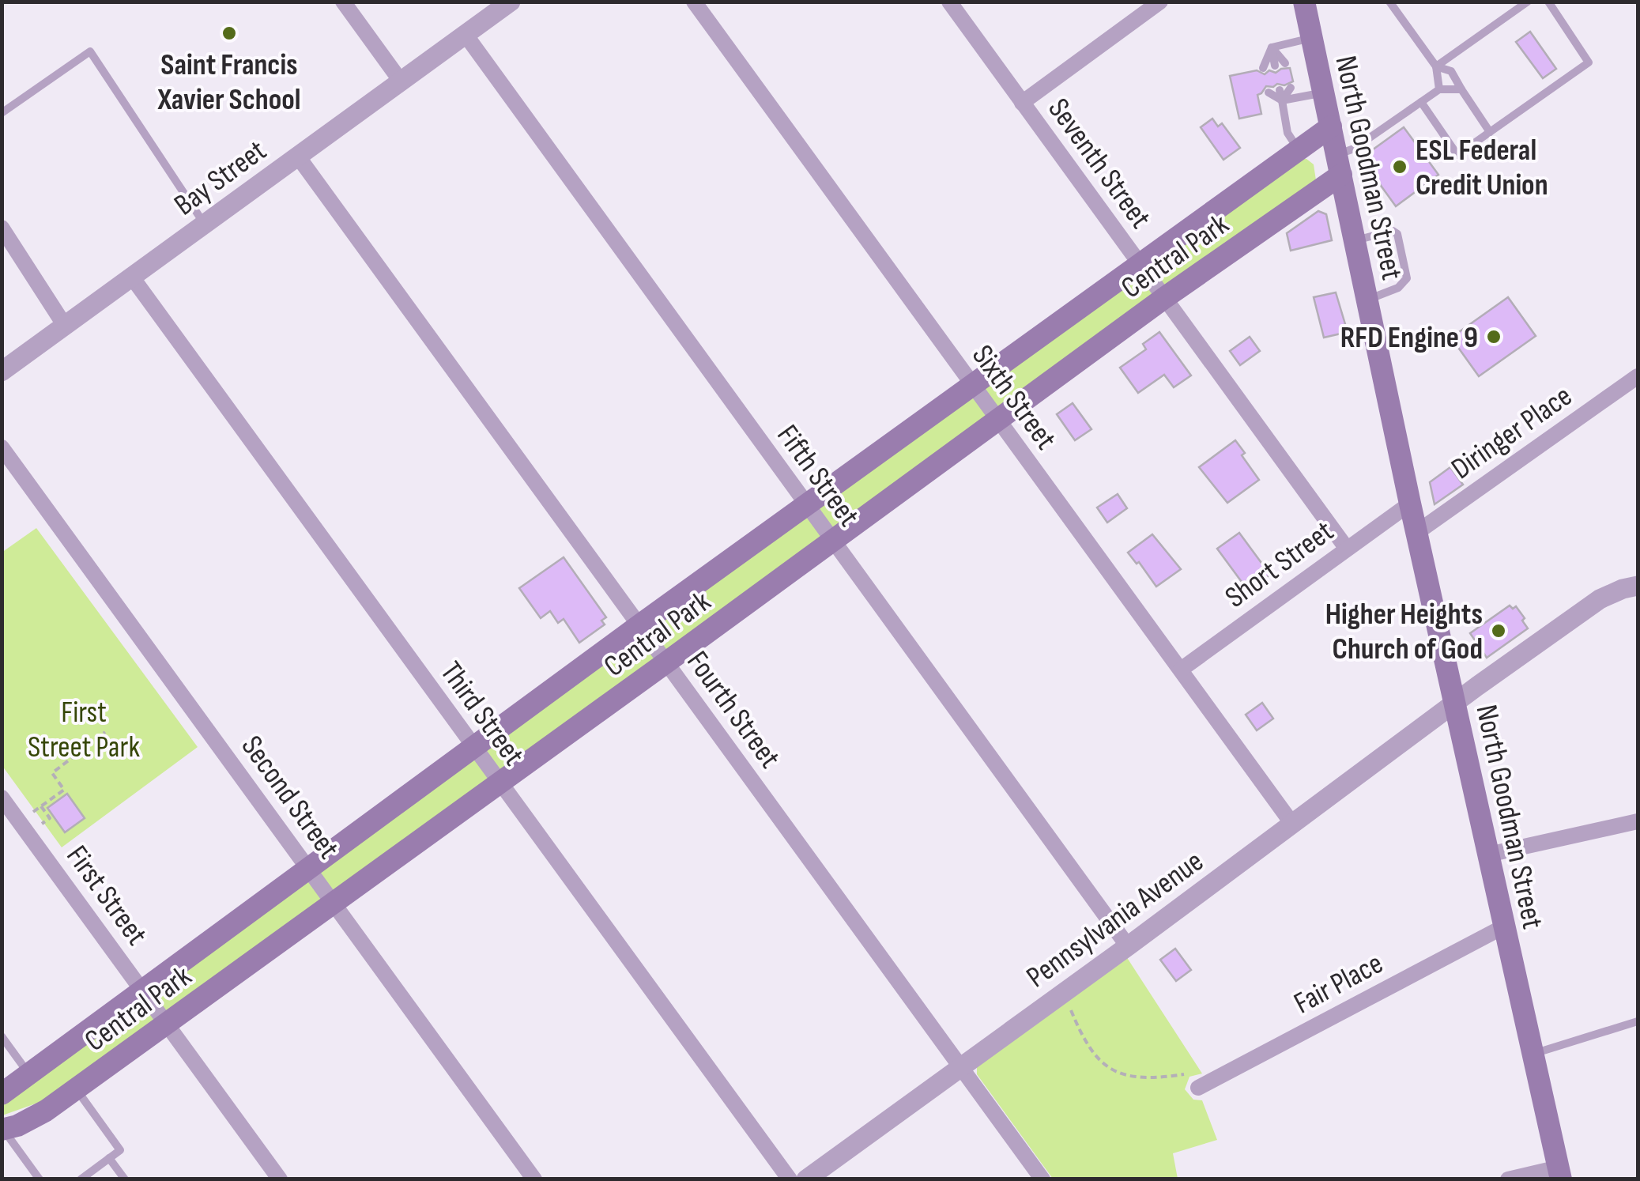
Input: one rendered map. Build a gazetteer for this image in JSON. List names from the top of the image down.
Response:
{
  "streets": {
    "main road": ["North Goodman Street", "Central Park"],
    "street": [
      "Seventh Street",
      "Bay Street",
      "Sixth Street",
      "Diringer Place",
      "Fifth Street",
      "Short Street",
      "Fourth Street",
      "Third Street",
      "Second Street",
      "First Street",
      "Pennsylvania Avenue",
      "Fair Place"
    ]
  },
  "crossings": [
    ["Seventh Street", "Central Park"],
    ["Seventh Street", "Short Street"],
    ["North Goodman Street", "Central Park"],
    ["North Goodman Street", "Diringer Place"],
    ["North Goodman Street", "Short Street"],
    ["North Goodman Street", "Pennsylvania Avenue"],
    ["North Goodman Street", "Fair Place"],
    ["Bay Street", "Fifth Street"],
    ["Bay Street", "Fourth Street"],
    ["Bay Street", "Third Street"],
    ["Central Park", "Sixth Street"],
    ["Central Park", "Fifth Street"],
    ["Central Park", "Fourth Street"],
    ["Central Park", "Third Street"],
    ["Central Park", "Second Street"],
    ["Central Park", "First Street"],
    ["Sixth Street", "Short Street"],
    ["Sixth Street", "Pennsylvania Avenue"],
    ["Fifth Street", "Pennsylvania Avenue"],
    ["Fourth Street", "Pennsylvania Avenue"]
  ],
  "parks": ["First Street Park"],
  "places": [
    "Saint Francis Xavier School",
    "ESL Federal Credit Union",
    "RFD Engine 9",
    "Higher Heights Church of God"
  ]
}
